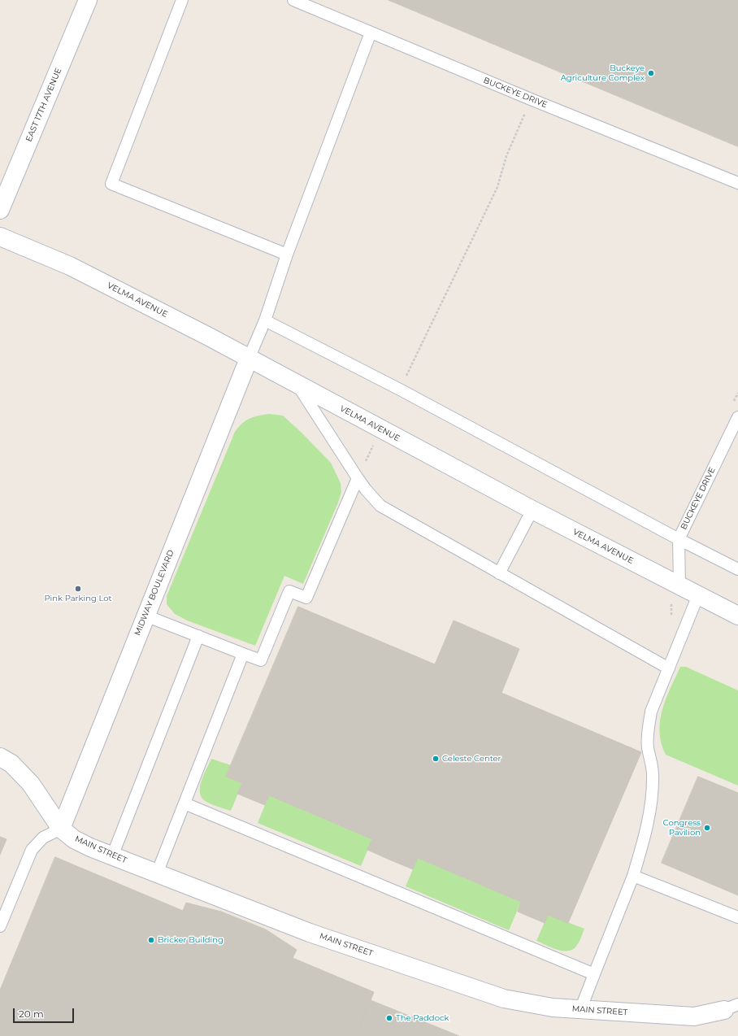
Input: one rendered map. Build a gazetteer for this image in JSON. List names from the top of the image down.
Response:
{
  "streets": {
    "street": [
      "EAST 17TH AVENUE",
      "VELMA AVENUE",
      "MIDWAY BOULEVARD",
      "MAIN STREET"
    ],
    "lane": ["BUCKEYE DRIVE"]
  },
  "crossings": [
    ["BUCKEYE DRIVE", "VELMA AVENUE"],
    ["VELMA AVENUE", "MIDWAY BOULEVARD"],
    ["MIDWAY BOULEVARD", "MAIN STREET"]
  ],
  "places": [
    "Buckeye Agriculture Complex",
    "Pink Parking Lot",
    "Celeste Center",
    "Congress Pavilion",
    "Bricker Building",
    "The Paddock"
  ],
  "scale_bar": "20 m"
}
